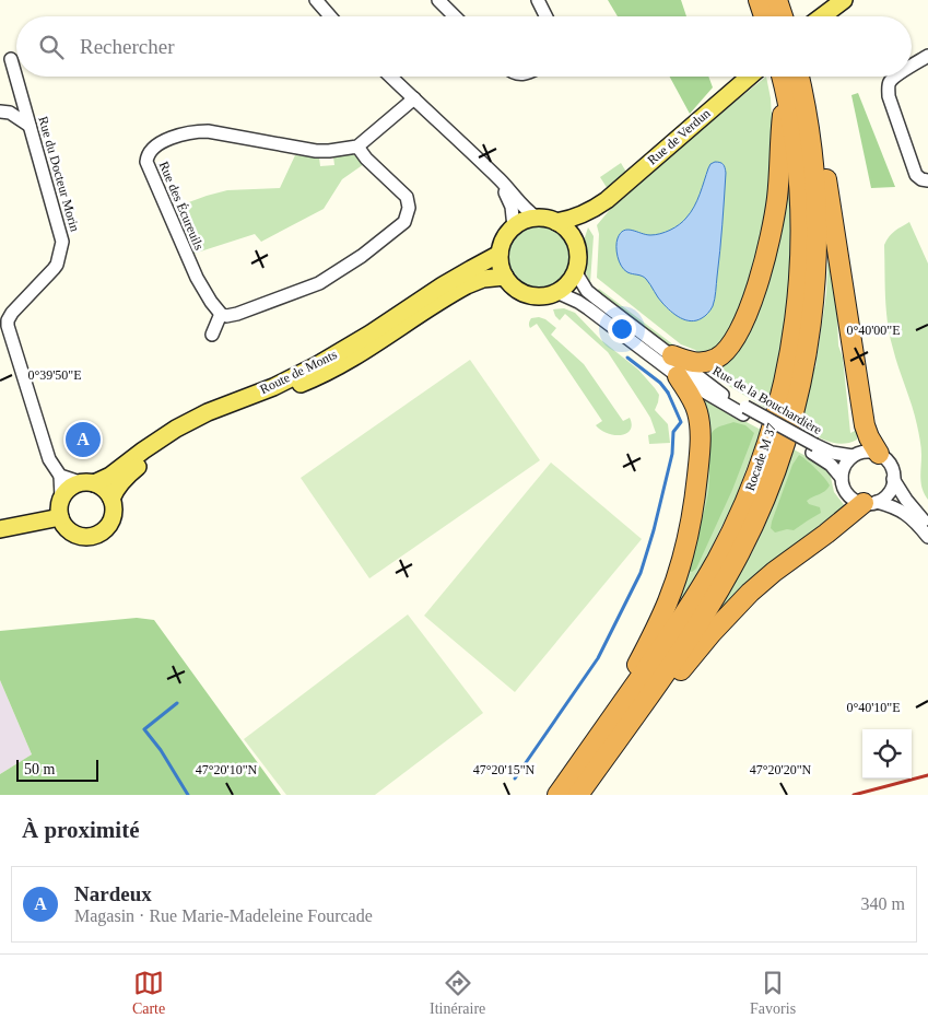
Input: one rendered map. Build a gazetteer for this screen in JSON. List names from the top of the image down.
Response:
{
  "streets": {
    "highway": ["Rocade M 37"],
    "main road": ["Rue de Verdun", "Route de Monts"],
    "street": ["Rue du Docteur Morin", "Rue des Écureuils", "Rue de la Bouchardière"]
  },
  "crossings": [
    ["Rue de Verdun", "Route de Monts"],
    ["Rue de Verdun", "Rue de la Bouchardière"],
    ["Route de Monts", "Rue de la Bouchardière"]
  ],
  "scale_bar": "50 m",
  "page": {
    "search": "Rechercher",
    "pins": "A",
    "scale": "50 m",
    "heading": "À proximité",
    "list": [
      {
        "mark": "A",
        "name": "Nardeux",
        "note": "Magasin · Rue Marie-Madeleine Fourcade",
        "value": "340 m"
      }
    ],
    "nav": ["Carte", "Itinéraire", "Favoris"]
  },
  "coordinates": [
    "0°40'00\"E",
    "0°39'50\"E",
    "0°40'10\"E",
    "47°20'10\"N",
    "47°20'15\"N",
    "47°20'20\"N"
  ]
}
